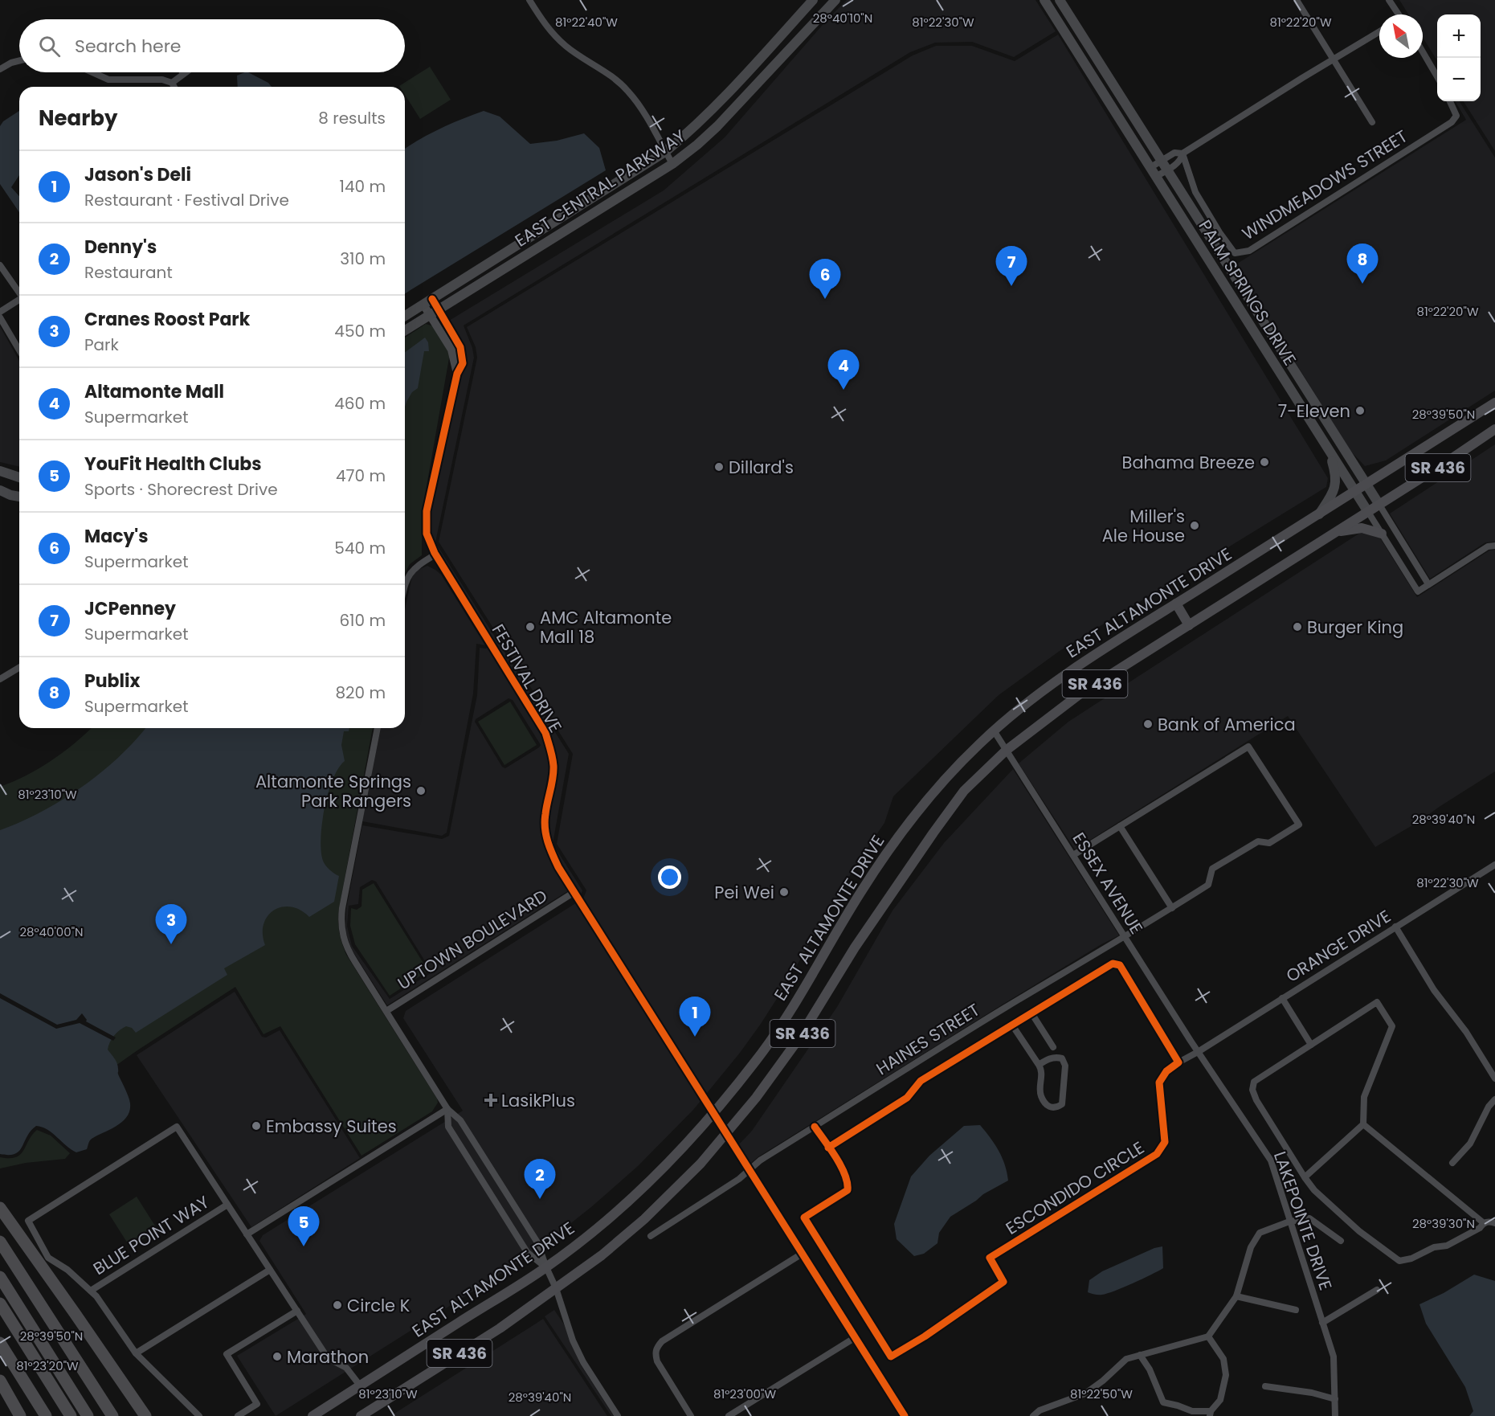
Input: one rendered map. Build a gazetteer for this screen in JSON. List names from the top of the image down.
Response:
{
  "streets": {
    "main road": [
      "EAST CENTRAL PARKWAY",
      "PALM SPRINGS DRIVE",
      "SR 436",
      "EAST ALTAMONTE DRIVE"
    ],
    "street": [
      "WINDMEADOWS STREET",
      "FESTIVAL DRIVE",
      "ESSEX AVENUE",
      "UPTOWN BOULEVARD",
      "ORANGE DRIVE",
      "HAINES STREET",
      "ESCONDIDO CIRCLE",
      "LAKEPOINTE DRIVE",
      "BLUE POINT WAY"
    ]
  },
  "crossings": [
    ["EAST CENTRAL PARKWAY", "FESTIVAL DRIVE"],
    ["PALM SPRINGS DRIVE", "SR 436"],
    ["PALM SPRINGS DRIVE", "EAST ALTAMONTE DRIVE"],
    ["SR 436", "FESTIVAL DRIVE"],
    ["SR 436", "ESSEX AVENUE"],
    ["EAST ALTAMONTE DRIVE", "FESTIVAL DRIVE"],
    ["EAST ALTAMONTE DRIVE", "ESSEX AVENUE"],
    ["FESTIVAL DRIVE", "UPTOWN BOULEVARD"],
    ["FESTIVAL DRIVE", "HAINES STREET"],
    ["ESSEX AVENUE", "ORANGE DRIVE"],
    ["ESSEX AVENUE", "HAINES STREET"],
    ["ESSEX AVENUE", "ESCONDIDO CIRCLE"],
    ["ESSEX AVENUE", "LAKEPOINTE DRIVE"],
    ["ORANGE DRIVE", "ESCONDIDO CIRCLE"],
    ["ORANGE DRIVE", "LAKEPOINTE DRIVE"],
    ["HAINES STREET", "ESCONDIDO CIRCLE"],
    ["ESCONDIDO CIRCLE", "LAKEPOINTE DRIVE"]
  ],
  "places": {
    "other": [
      "7-Eleven",
      "Bahama Breeze",
      "Dillard's",
      "Miller's Ale House",
      "AMC Altamonte Mall 18",
      "Burger King",
      "Bank of America",
      "Altamonte Springs Park Rangers",
      "Pei Wei",
      "Embassy Suites",
      "Circle K",
      "Marathon"
    ],
    "health": ["LasikPlus"]
  },
  "north": "top left",
  "page": {
    "map_buttons": ["+", "−"],
    "search": "Search here",
    "heading": ["Nearby", "8 results"],
    "list": [
      {
        "mark": "1",
        "name": "Jason's Deli",
        "note": "Restaurant · Festival Drive",
        "value": "140 m"
      },
      {
        "mark": "2",
        "name": "Denny's",
        "note": "Restaurant",
        "value": "310 m"
      },
      {
        "mark": "3",
        "name": "Cranes Roost Park",
        "note": "Park",
        "value": "450 m"
      },
      {
        "mark": "4",
        "name": "Altamonte Mall",
        "note": "Supermarket",
        "value": "460 m"
      },
      {
        "mark": "5",
        "name": "YouFit Health Clubs",
        "note": "Sports · Shorecrest Drive",
        "value": "470 m"
      },
      {
        "mark": "6",
        "name": "Macy's",
        "note": "Supermarket",
        "value": "540 m"
      },
      {
        "mark": "7",
        "name": "JCPenney",
        "note": "Supermarket",
        "value": "610 m"
      },
      {
        "mark": "8",
        "name": "Publix",
        "note": "Supermarket",
        "value": "820 m"
      }
    ],
    "pins": [
      "8",
      "7",
      "6",
      "4",
      "3",
      "1",
      "2",
      "5"
    ]
  },
  "coordinates": [
    "28°40'10\"N",
    "81°22'30\"W",
    "81°22'20\"W",
    "81°22'40\"W",
    "28°39'50\"N",
    "81°23'10\"W",
    "28°39'40\"N",
    "28°40'00\"N",
    "28°39'30\"N",
    "81°23'20\"W",
    "81°23'00\"W",
    "81°22'50\"W"
  ]
}
